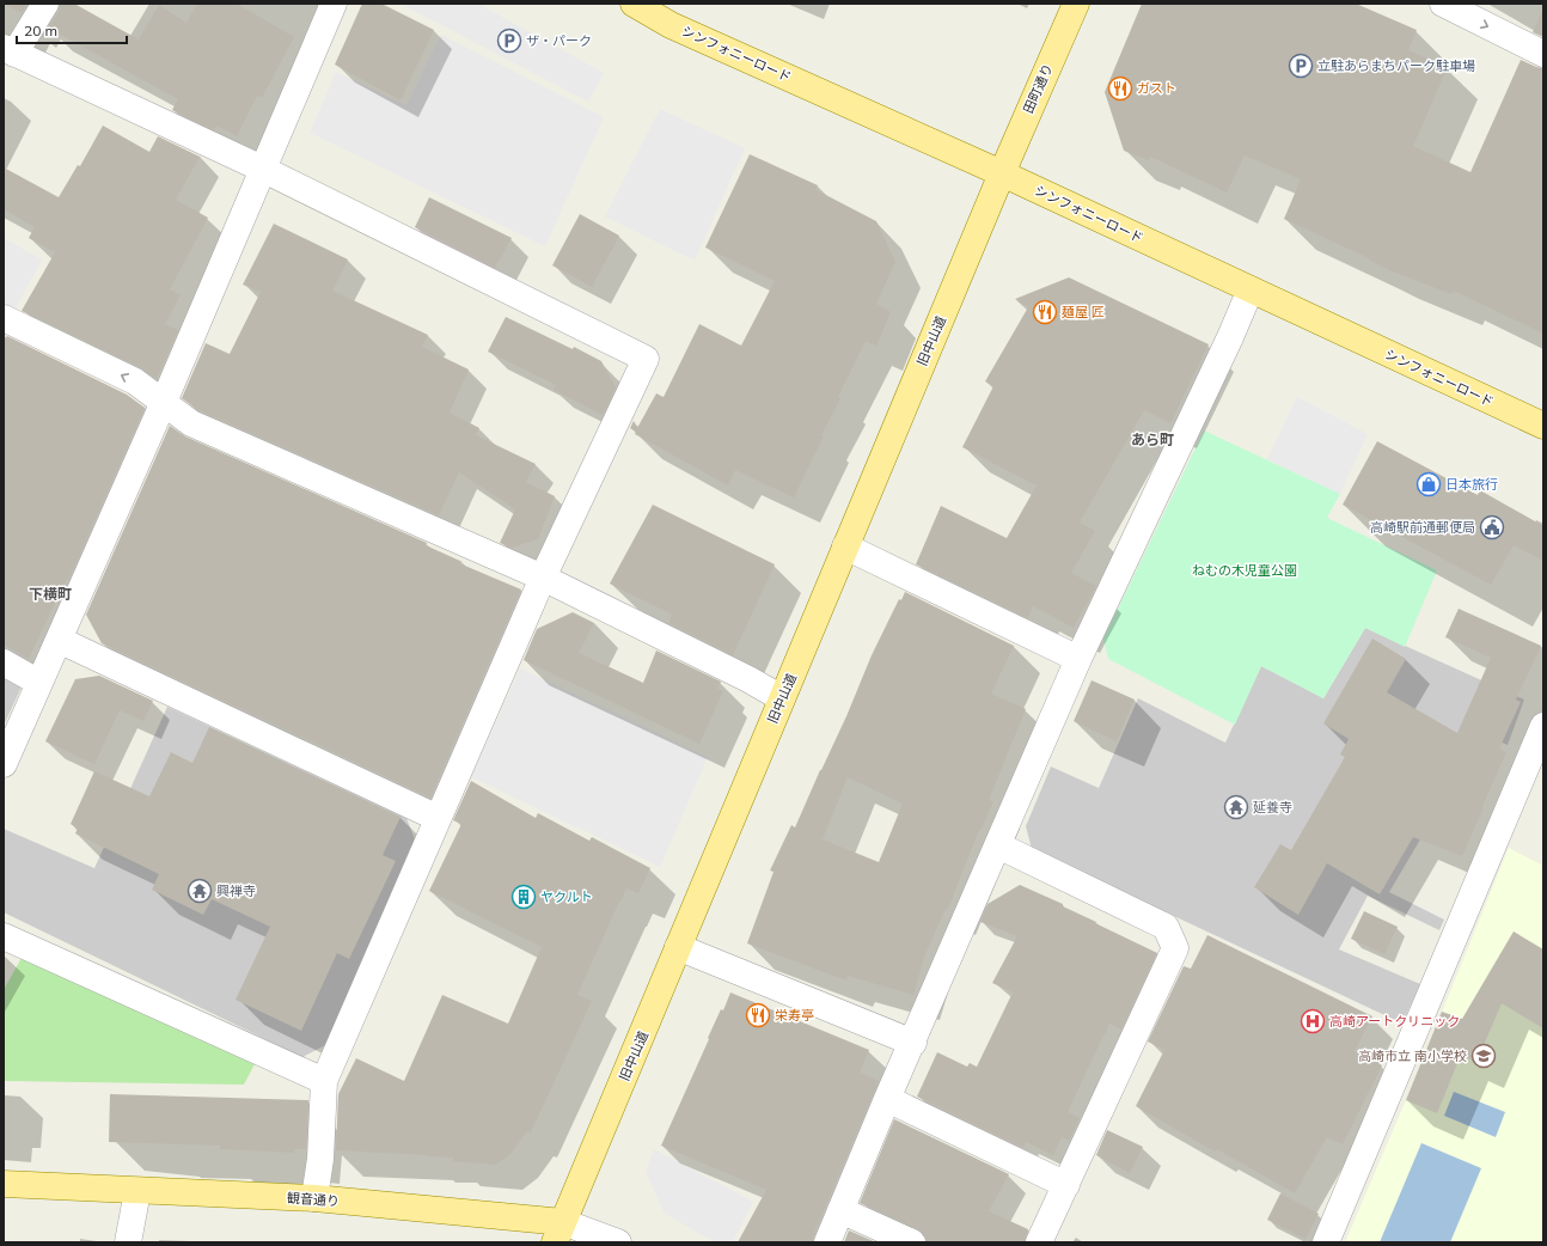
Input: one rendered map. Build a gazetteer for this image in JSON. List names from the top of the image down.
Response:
{
  "streets": {
    "main road": [
      "シンフォニーロード",
      "田町通り",
      "旧中山道",
      "観音通り"
    ]
  },
  "crossings": [
    ["シンフォニーロード", "田町通り"],
    ["シンフォニーロード", "旧中山道"],
    ["田町通り", "旧中山道"],
    ["旧中山道", "観音通り"]
  ],
  "districts": ["あら町", "下横町"],
  "parks": ["ねむの木児童公園"],
  "places": {
    "parking": ["ザ・パーク", "立駐あらまちパーク駐車場"],
    "restaurant": ["ガスト", "麺屋 匠", "栄寿亭"],
    "shop": ["日本旅行"],
    "public building": ["高崎駅前通郵便局"],
    "temple": ["延養寺", "興禅寺"],
    "building": ["ヤクルト"],
    "hospital": ["高崎アートクリニック"],
    "school or university": ["高崎市立 南小学校"]
  },
  "scale_bar": "20 m"
}
